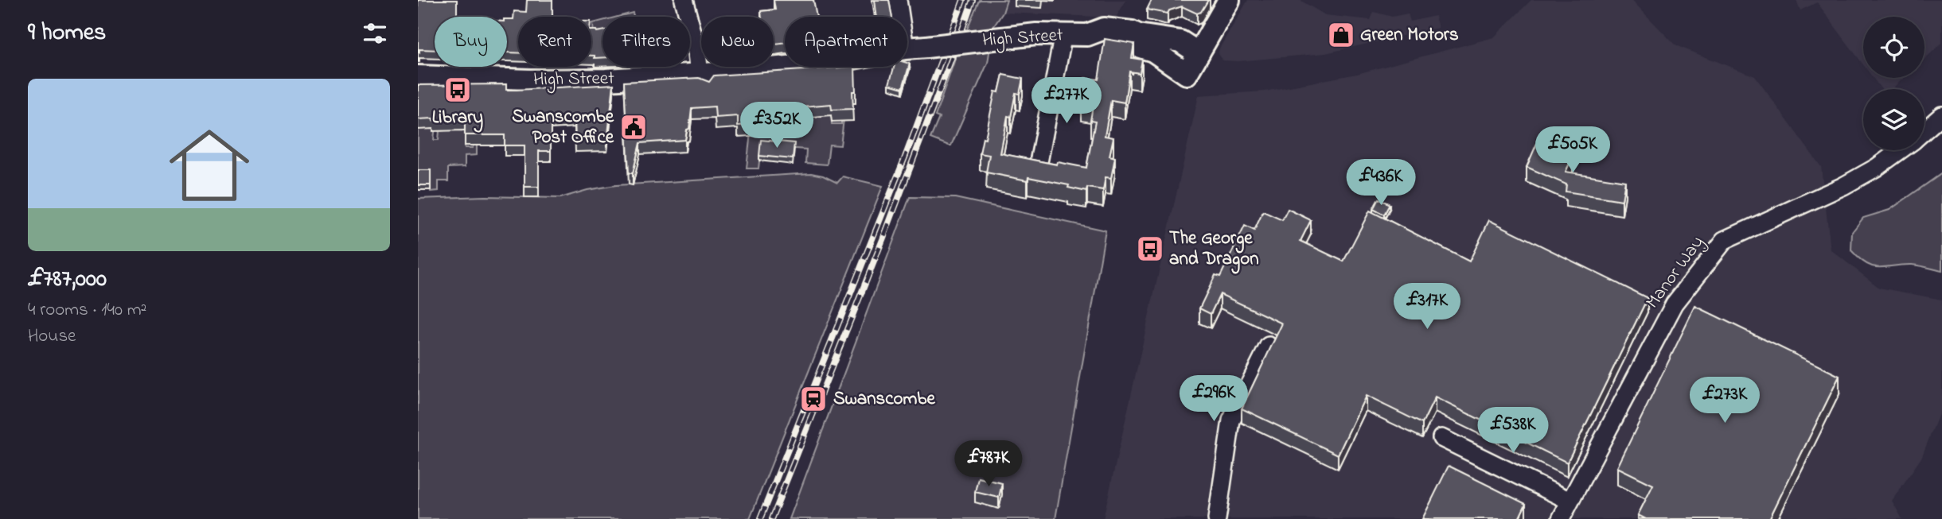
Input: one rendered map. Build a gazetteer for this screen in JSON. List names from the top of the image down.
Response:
{
  "streets": {
    "main road": ["High Street"],
    "street": ["Manor Way"]
  },
  "places": {
    "shop": ["Green Motors"],
    "bus stop": ["Library", "The George and Dragon"],
    "public building": ["Swanscombe Post Office"],
    "station": ["Swanscombe"]
  },
  "page": {
    "heading": "9 homes",
    "chip": [
      "Buy",
      "Rent",
      "Filters",
      "New",
      "Apartment"
    ],
    "list": [
      {
        "name": "£787,000",
        "note": "4 rooms · 140 m² · House"
      }
    ],
    "price": [
      "£277K",
      "£352K",
      "£505K",
      "£436K",
      "£317K",
      "£296K",
      "£273K",
      "£538K",
      "£787K"
    ]
  }
}
